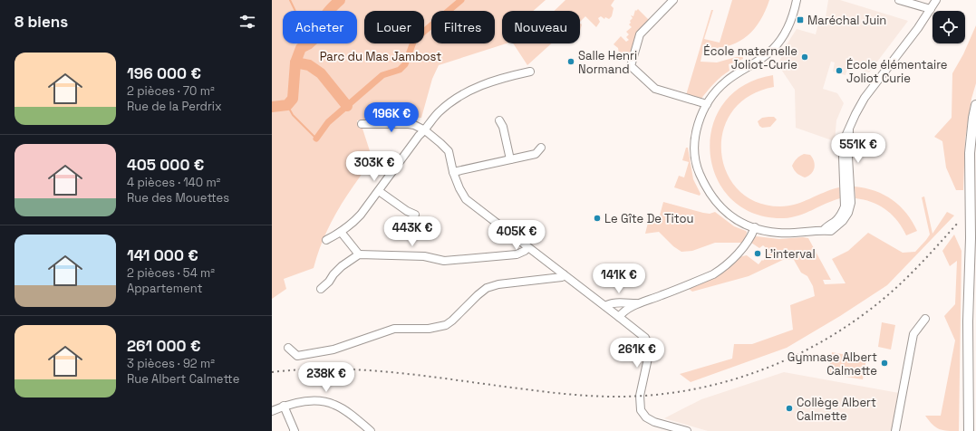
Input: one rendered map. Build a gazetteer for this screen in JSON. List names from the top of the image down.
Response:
{
  "parks": ["Parc du Mas Jambost"],
  "places": {
    "transit": ["Maréchal Juin"],
    "other": [
      "École maternelle Joliot-Curie",
      "Salle Henri Normand",
      "École élémentaire Joliot Curie",
      "Le Gîte De Titou",
      "L'interval",
      "Gymnase Albert Calmette",
      "Collège Albert Calmette"
    ]
  },
  "page": {
    "heading": "8 biens",
    "chip": [
      "Acheter",
      "Louer",
      "Filtres",
      "Nouveau"
    ],
    "list": [
      {
        "name": "196 000 €",
        "note": "2 pièces · 70 m² · Rue de la Perdrix"
      },
      {
        "name": "405 000 €",
        "note": "4 pièces · 140 m² · Rue des Mouettes"
      },
      {
        "name": "141 000 €",
        "note": "2 pièces · 54 m² · Appartement"
      },
      {
        "name": "261 000 €",
        "note": "3 pièces · 92 m² · Rue Albert Calmette"
      }
    ],
    "price": [
      "196K €",
      "551K €",
      "303K €",
      "443K €",
      "405K €",
      "141K €",
      "261K €",
      "238K €"
    ]
  }
}
